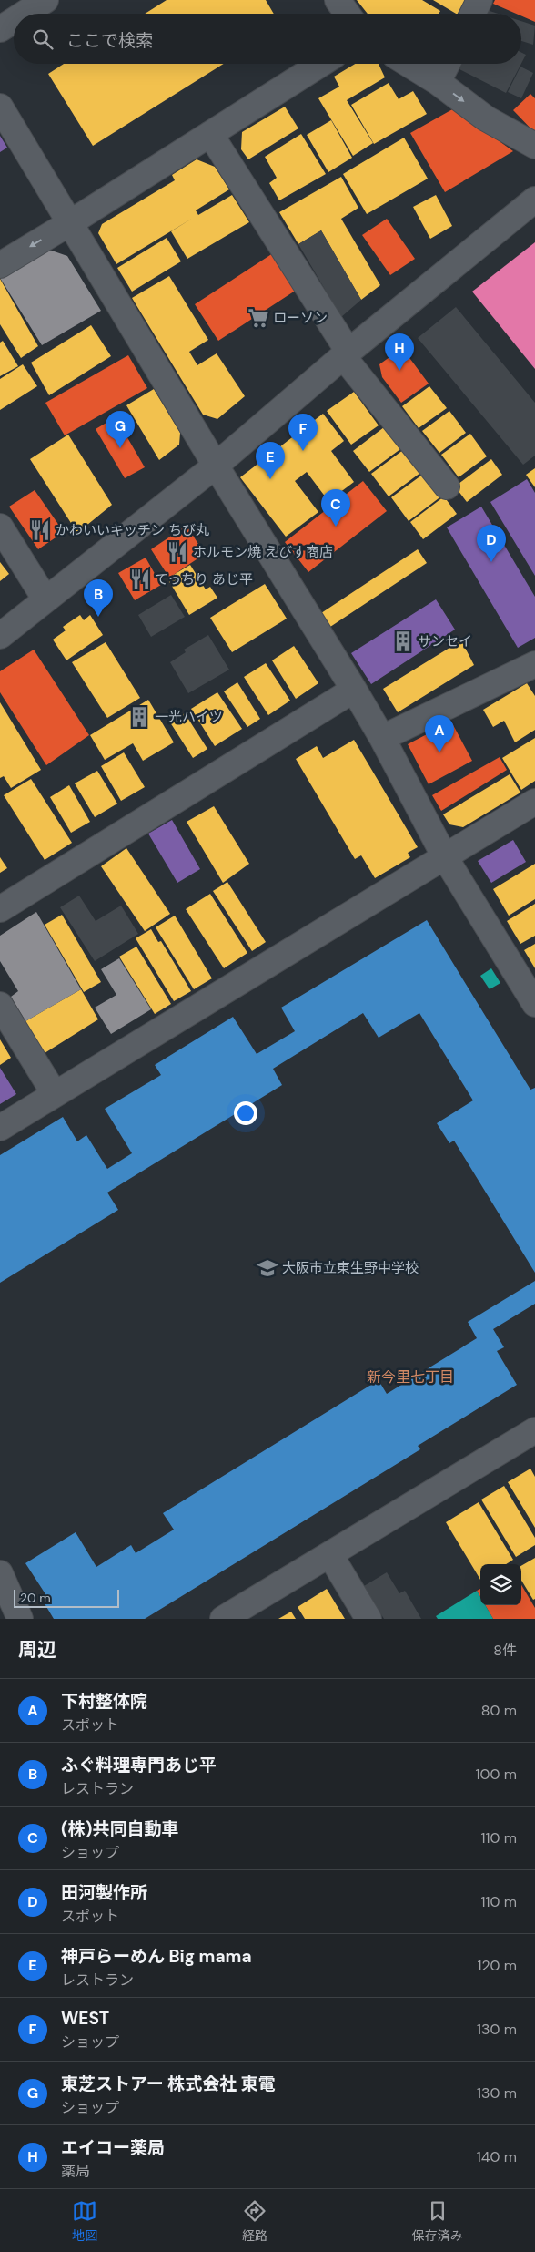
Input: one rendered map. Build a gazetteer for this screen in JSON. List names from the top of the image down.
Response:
{
  "districts": ["新今里七丁目"],
  "places": {
    "supermarket": ["ローソン"],
    "restaurant": ["かわいいキッチン ちび丸", "ホルモン焼 えびす商店", "てっちり あじ平"],
    "building": ["サンセイ", "一光ハイツ"],
    "school or university": ["大阪市立東生野中学校"]
  },
  "scale_bar": "20 m",
  "page": {
    "search": "ここで検索",
    "pins": [
      "H",
      "G",
      "F",
      "E",
      "C",
      "D",
      "B",
      "A"
    ],
    "scale": "20 m",
    "heading": ["周辺", "8件"],
    "list": [
      {
        "mark": "A",
        "name": "下村整体院",
        "note": "スポット",
        "value": "80 m"
      },
      {
        "mark": "B",
        "name": "ふぐ料理専門あじ平",
        "note": "レストラン",
        "value": "100 m"
      },
      {
        "mark": "C",
        "name": "(株)共同自動車",
        "note": "ショップ",
        "value": "110 m"
      },
      {
        "mark": "D",
        "name": "田河製作所",
        "note": "スポット",
        "value": "110 m"
      },
      {
        "mark": "E",
        "name": "神戸らーめん Big mama",
        "note": "レストラン",
        "value": "120 m"
      },
      {
        "mark": "F",
        "name": "WEST",
        "note": "ショップ",
        "value": "130 m"
      },
      {
        "mark": "G",
        "name": "東芝ストアー 株式会社 東電",
        "note": "ショップ",
        "value": "130 m"
      },
      {
        "mark": "H",
        "name": "エイコー薬局",
        "note": "薬局",
        "value": "140 m"
      }
    ],
    "nav": ["地図", "経路", "保存済み"]
  }
}
